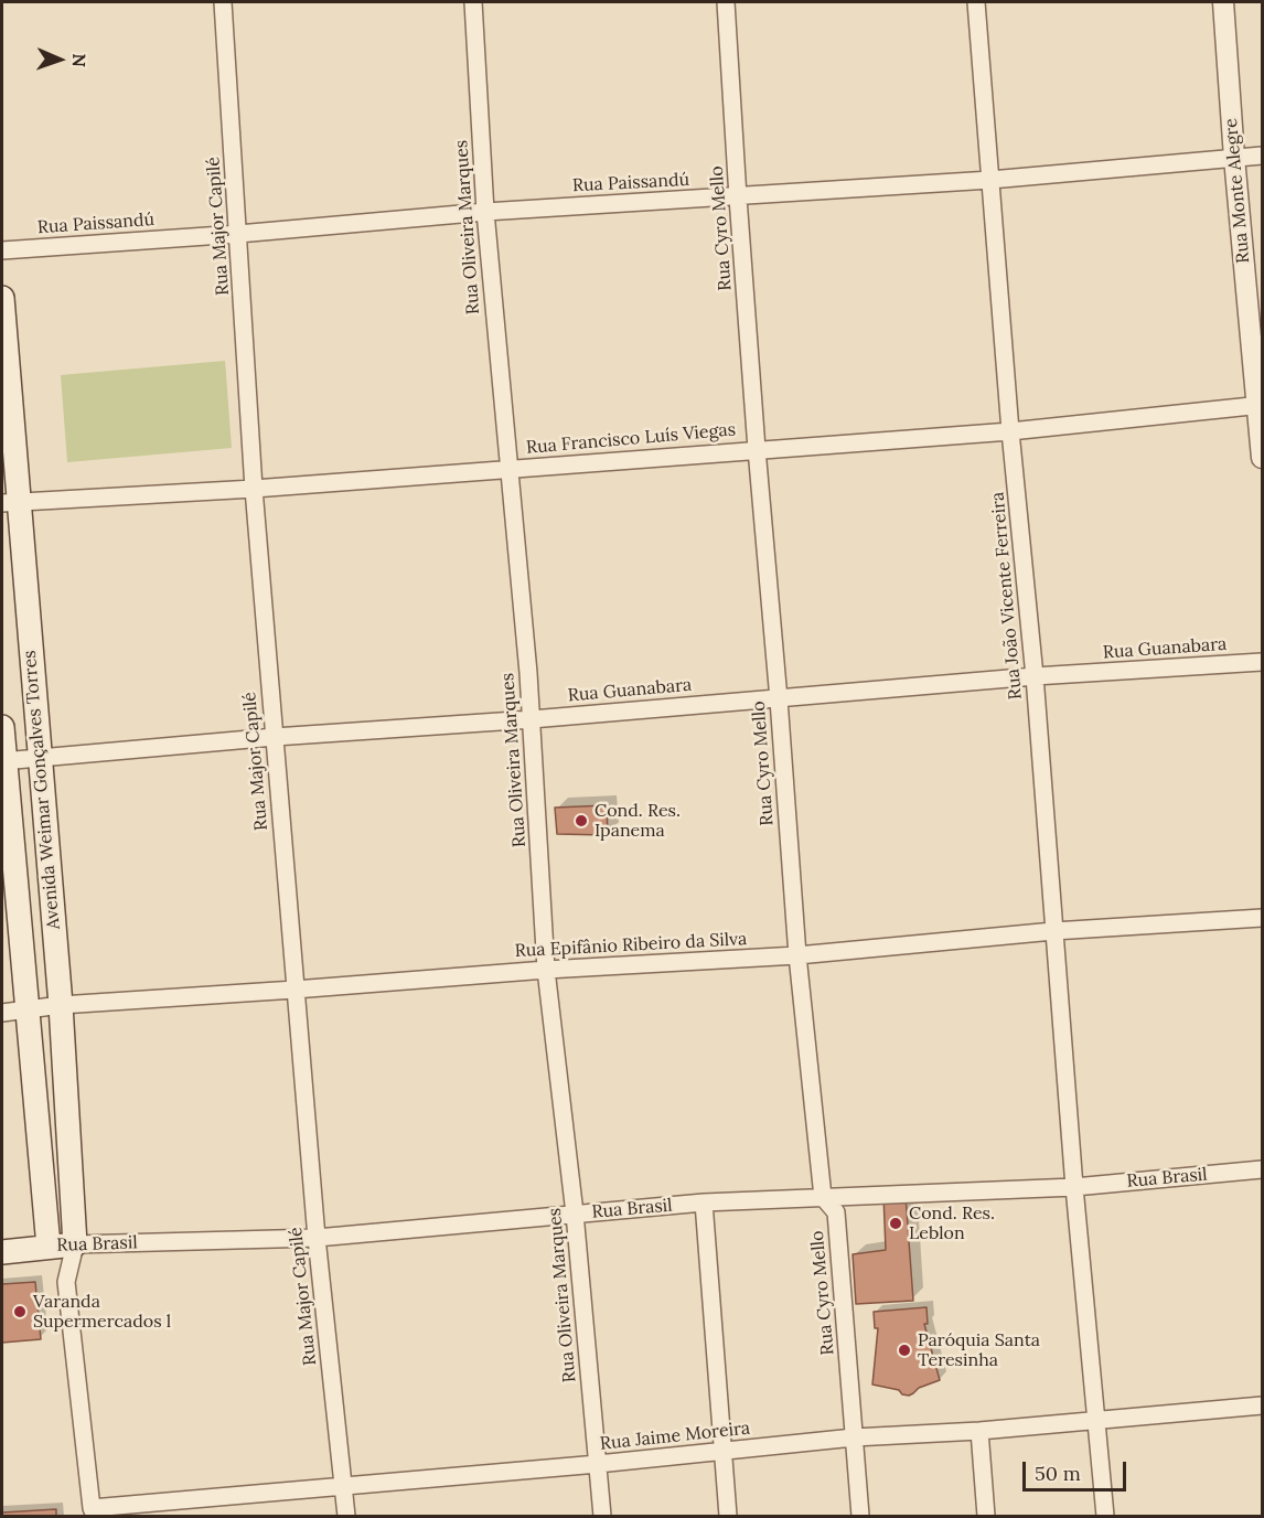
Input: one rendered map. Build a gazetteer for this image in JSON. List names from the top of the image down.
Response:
{
  "streets": {
    "main road": ["Avenida Weimar Gonçalves Torres", "Rua Brasil"],
    "street": [
      "Rua Paissandú",
      "Rua Monte Alegre",
      "Rua Major Capilé",
      "Rua Oliveira Marques",
      "Rua Cyro Mello",
      "Rua Francisco Luís Viegas",
      "Rua João Vicente Ferreira",
      "Rua Guanabara",
      "Rua Epifânio Ribeiro da Silva",
      "Rua Jaime Moreira"
    ]
  },
  "crossings": [
    ["Rua Paissandú", "Rua Monte Alegre"],
    ["Rua Paissandú", "Rua Major Capilé"],
    ["Rua Paissandú", "Rua Oliveira Marques"],
    ["Rua Paissandú", "Rua Cyro Mello"],
    ["Rua Paissandú", "Rua João Vicente Ferreira"],
    ["Rua Monte Alegre", "Rua Francisco Luís Viegas"],
    ["Rua Major Capilé", "Rua Francisco Luís Viegas"],
    ["Rua Major Capilé", "Rua Guanabara"],
    ["Rua Major Capilé", "Rua Epifânio Ribeiro da Silva"],
    ["Rua Major Capilé", "Rua Brasil"],
    ["Rua Major Capilé", "Rua Jaime Moreira"],
    ["Rua Oliveira Marques", "Rua Francisco Luís Viegas"],
    ["Rua Oliveira Marques", "Rua Guanabara"],
    ["Rua Oliveira Marques", "Rua Epifânio Ribeiro da Silva"],
    ["Rua Oliveira Marques", "Rua Brasil"],
    ["Rua Oliveira Marques", "Rua Jaime Moreira"],
    ["Rua Cyro Mello", "Rua Francisco Luís Viegas"],
    ["Rua Cyro Mello", "Rua Guanabara"],
    ["Rua Cyro Mello", "Rua Epifânio Ribeiro da Silva"],
    ["Rua Cyro Mello", "Rua Brasil"],
    ["Rua Cyro Mello", "Rua Jaime Moreira"],
    ["Rua Francisco Luís Viegas", "Rua João Vicente Ferreira"],
    ["Rua Francisco Luís Viegas", "Avenida Weimar Gonçalves Torres"],
    ["Rua João Vicente Ferreira", "Rua Guanabara"],
    ["Rua João Vicente Ferreira", "Rua Epifânio Ribeiro da Silva"],
    ["Rua João Vicente Ferreira", "Rua Brasil"],
    ["Rua João Vicente Ferreira", "Rua Jaime Moreira"],
    ["Rua Guanabara", "Avenida Weimar Gonçalves Torres"],
    ["Avenida Weimar Gonçalves Torres", "Rua Epifânio Ribeiro da Silva"],
    ["Avenida Weimar Gonçalves Torres", "Rua Brasil"],
    ["Avenida Weimar Gonçalves Torres", "Rua Jaime Moreira"]
  ],
  "places": [
    "Cond. Res. Ipanema",
    "Cond. Res. Leblon",
    "Varanda Supermercados l",
    "Paróquia Santa Teresinha"
  ],
  "scale_bar": "50 m",
  "north": "right"
}
